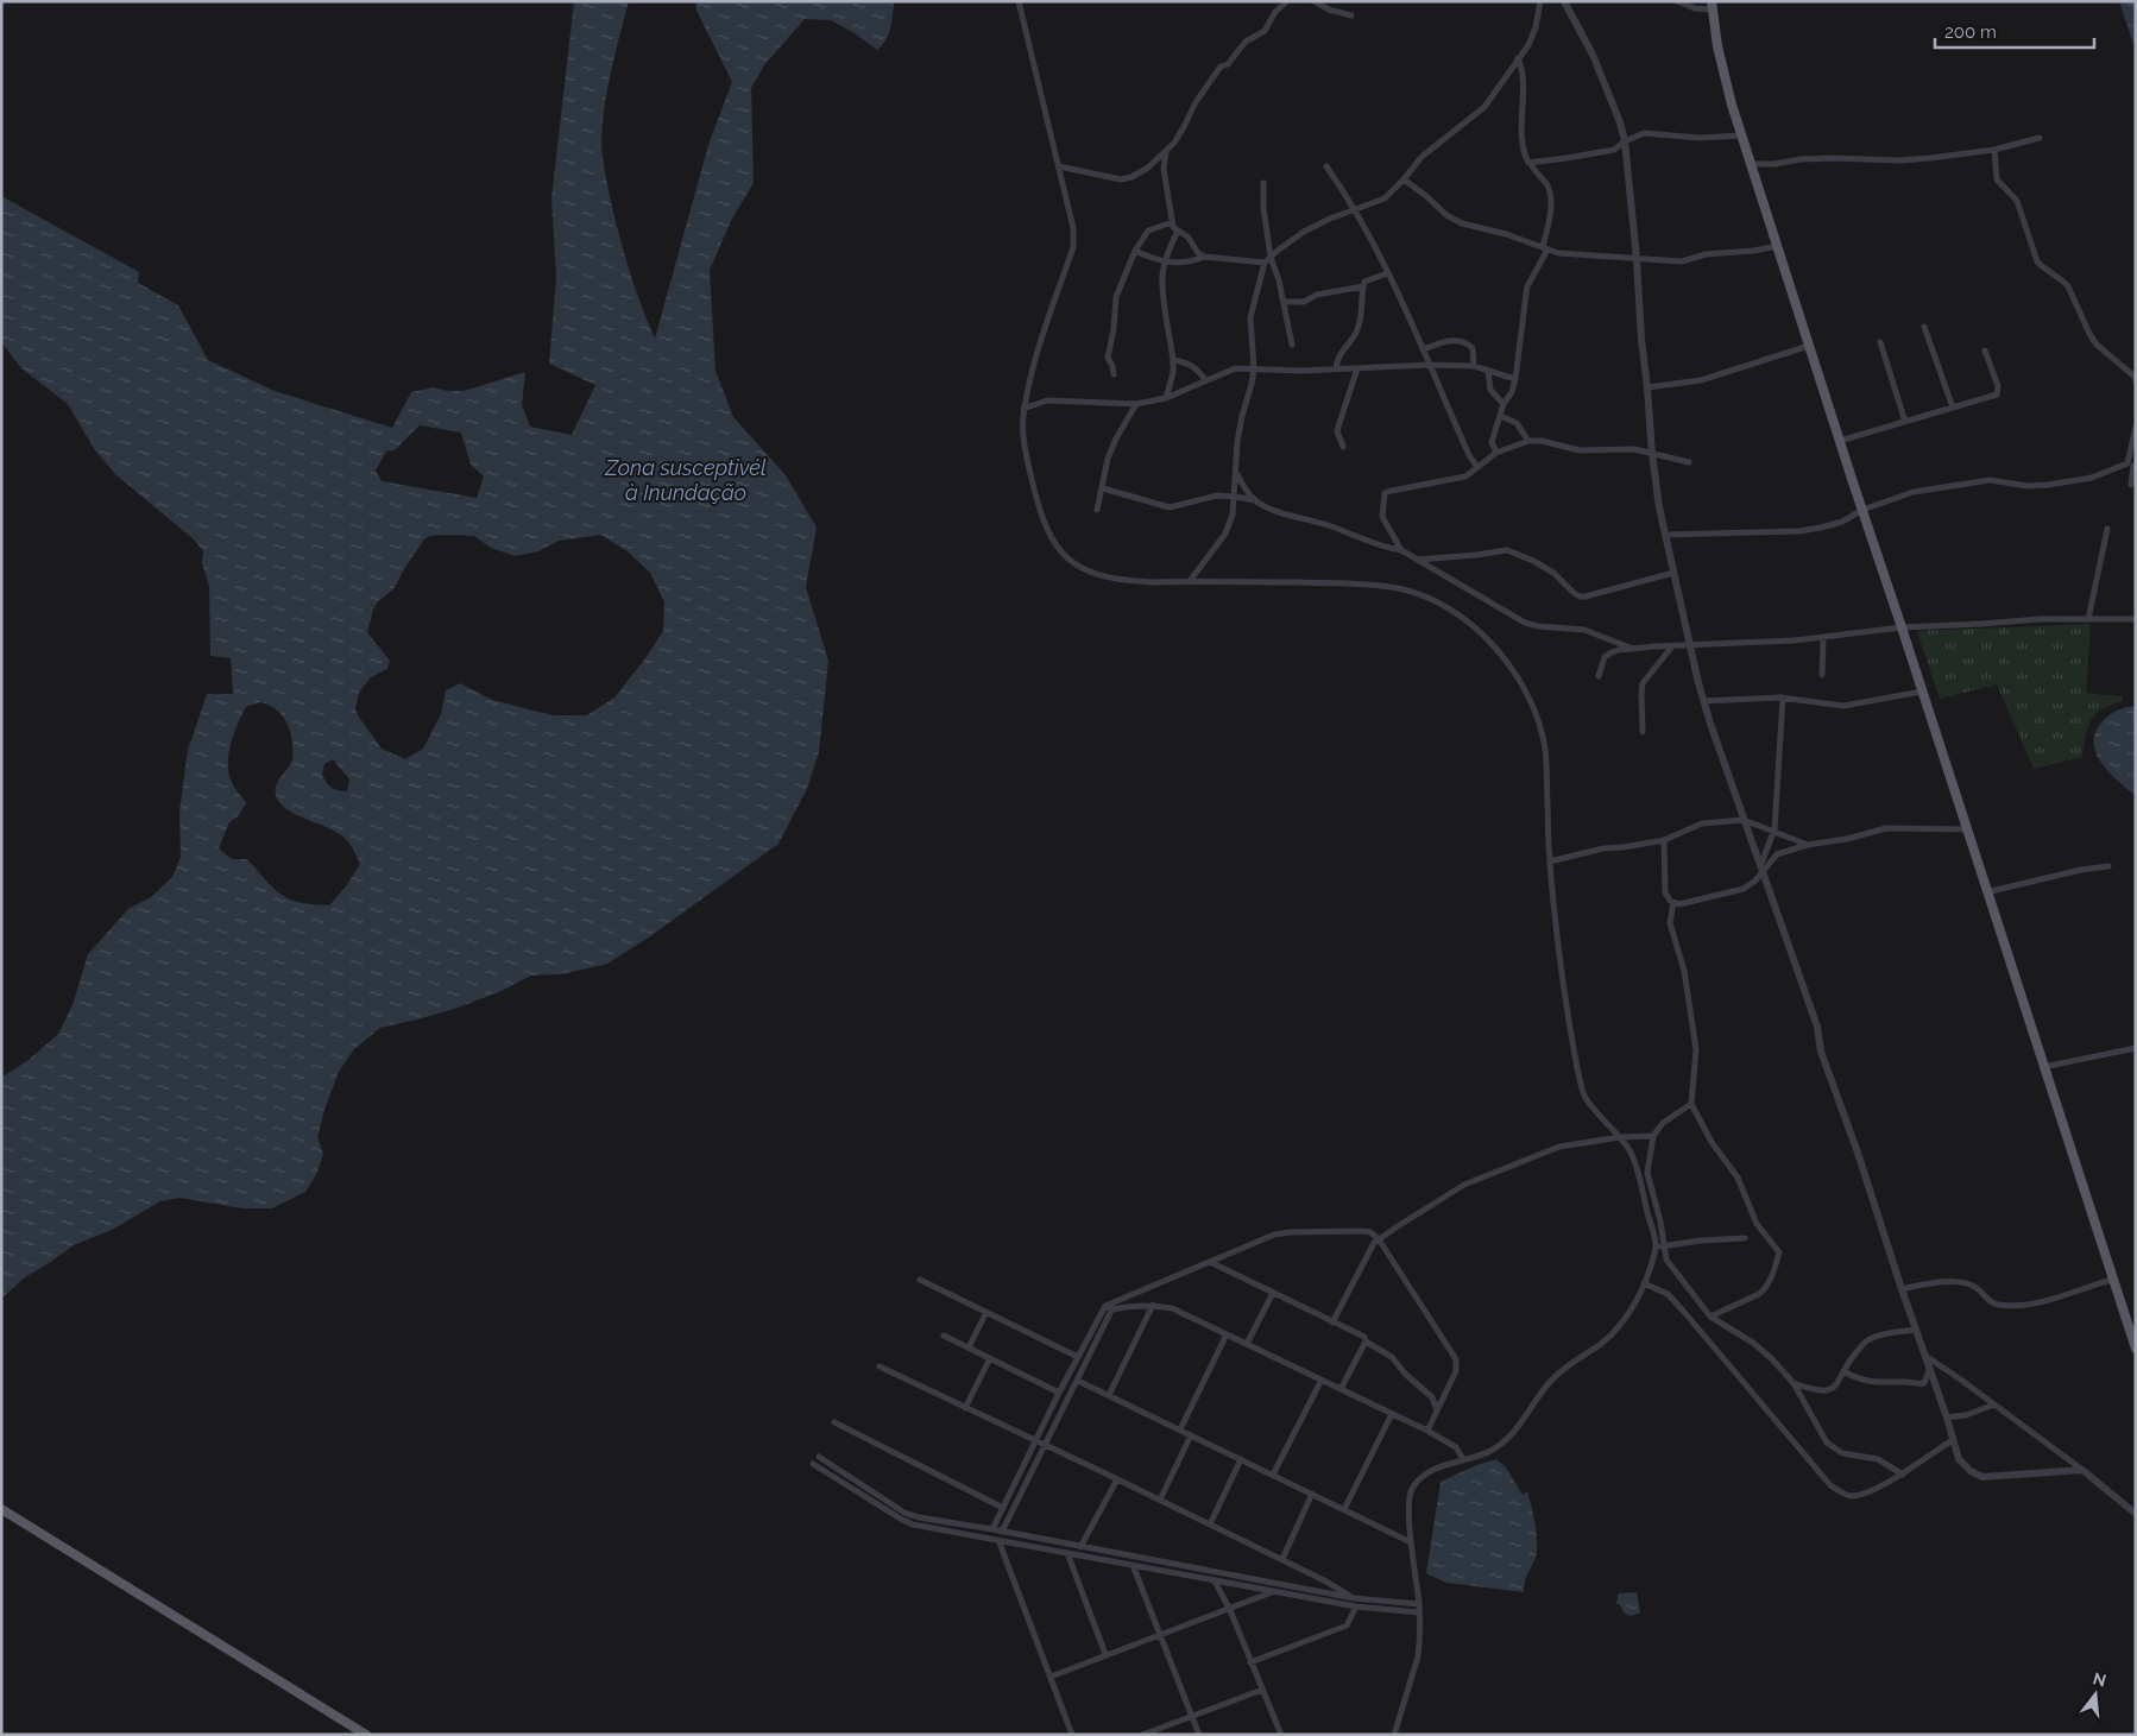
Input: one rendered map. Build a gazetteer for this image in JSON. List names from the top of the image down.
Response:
{
  "water": ["Zona susceptivél à Inundação"],
  "scale_bar": "200 m",
  "north": "top"
}
